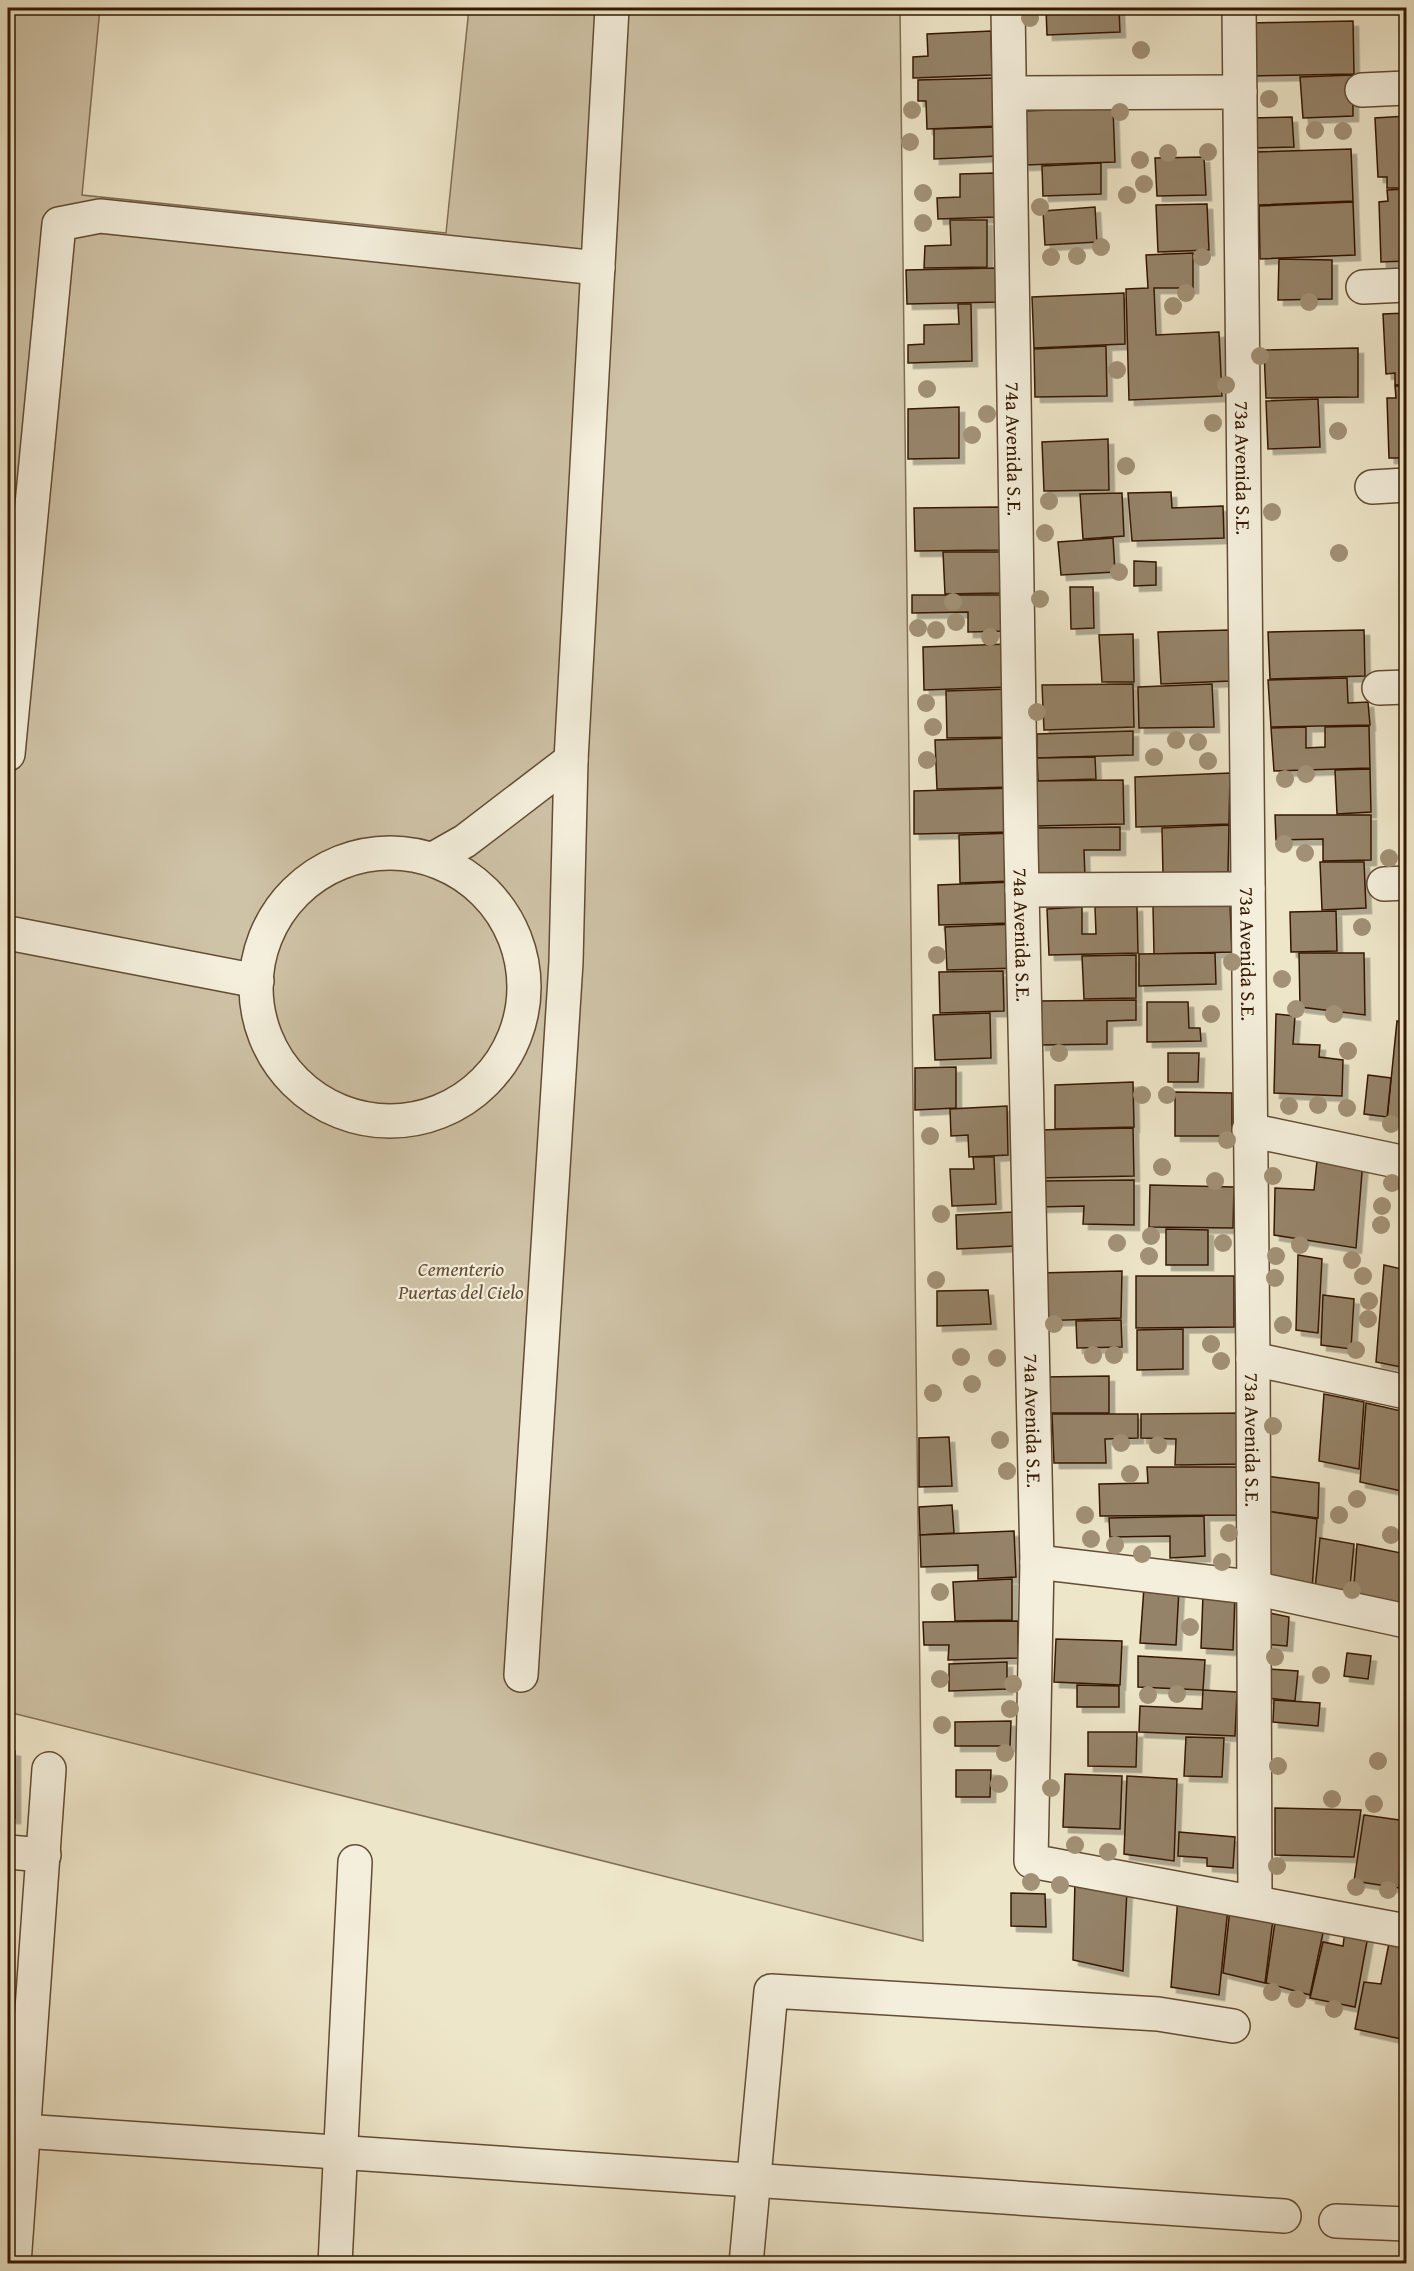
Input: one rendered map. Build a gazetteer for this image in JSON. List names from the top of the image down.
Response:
{
  "streets": {
    "street": ["74a Avenida S.E.", "73a Avenida S.E."]
  },
  "crossings": [
    ["74a Avenida S.E.", "73a Avenida S.E."]
  ],
  "parks": ["Cementerio Puertas del Cielo"]
}
